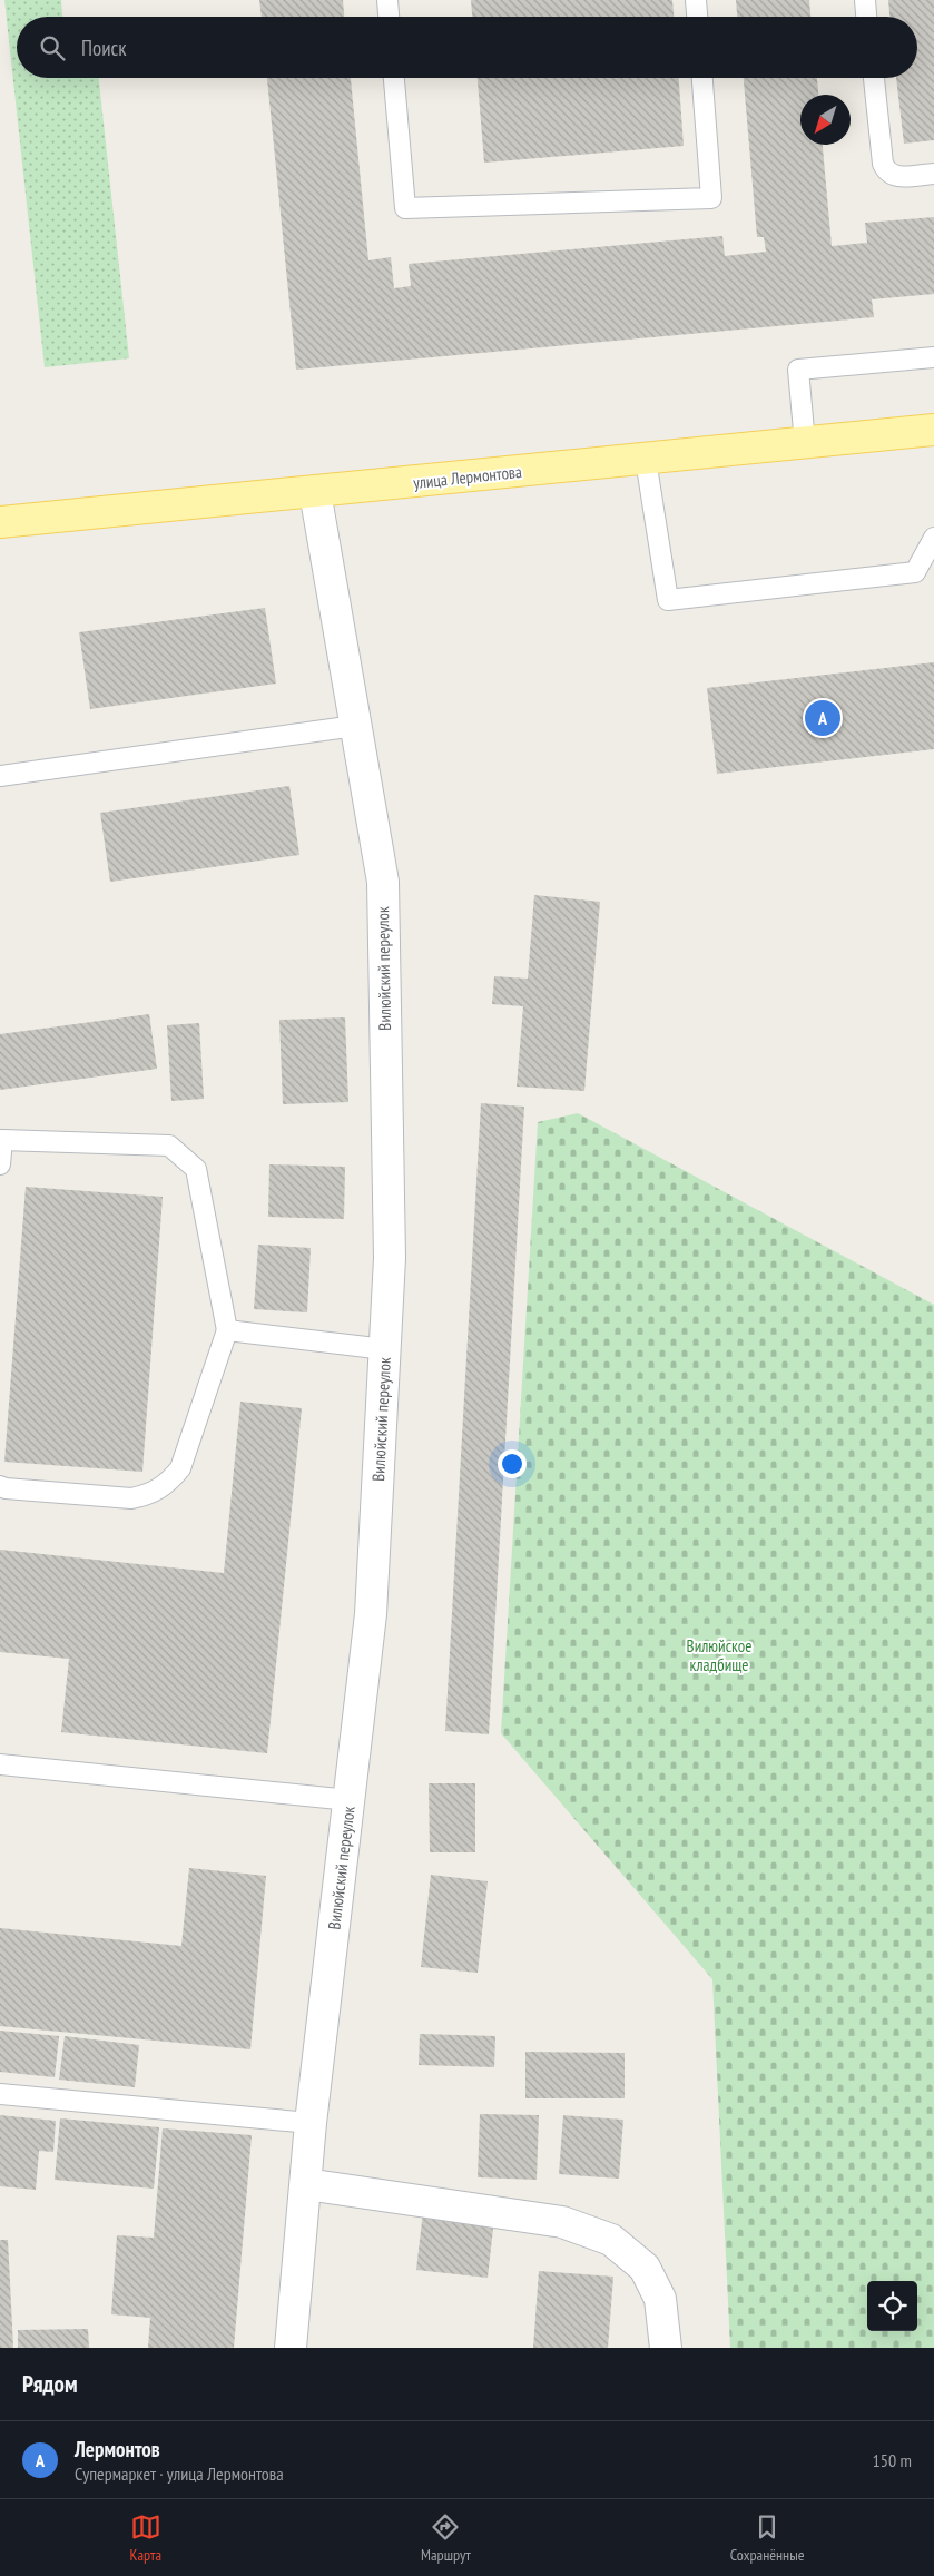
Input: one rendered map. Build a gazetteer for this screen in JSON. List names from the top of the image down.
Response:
{
  "streets": {
    "main road": ["улица Лермонтова"],
    "street": ["Вилюйский переулок"]
  },
  "crossings": [
    ["улица Лермонтова", "Вилюйский переулок"]
  ],
  "parks": ["Вилюйское кладбище"],
  "north": "bottom left",
  "page": {
    "search": "Поиск",
    "pins": "A",
    "heading": "Рядом",
    "list": [
      {
        "mark": "A",
        "name": "Лермонтов",
        "note": "Супермаркет · улица Лермонтова",
        "value": "150 m"
      }
    ],
    "nav": ["Карта", "Маршрут", "Сохранённые"]
  }
}
